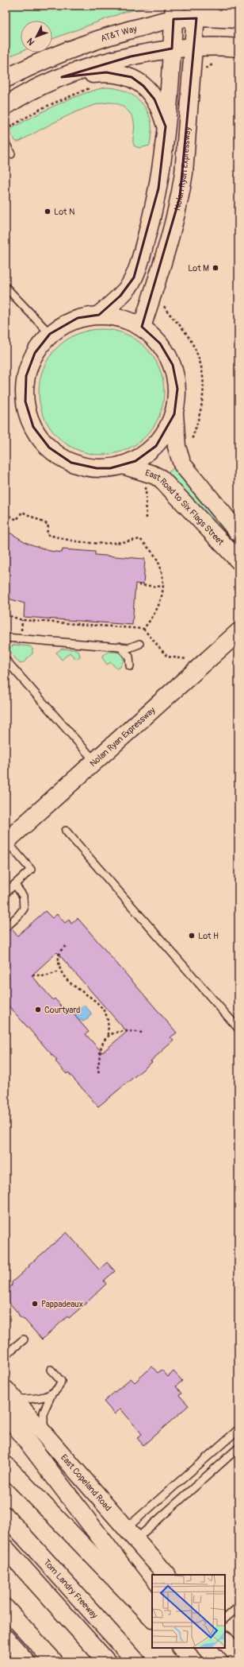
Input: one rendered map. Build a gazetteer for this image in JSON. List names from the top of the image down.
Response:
{
  "streets": {
    "main road": [
      "AT&T Way",
      "Nolan Ryan Expressway",
      "East Road to Six Flags Street",
      "East Copeland Road",
      "Tom Landry Freeway"
    ]
  },
  "crossings": [
    ["AT&T Way", "Nolan Ryan Expressway"]
  ],
  "places": [
    "Lot N",
    "Lot M",
    "Lot H",
    "Courtyard",
    "Pappadeaux"
  ],
  "north": "bottom left"
}
